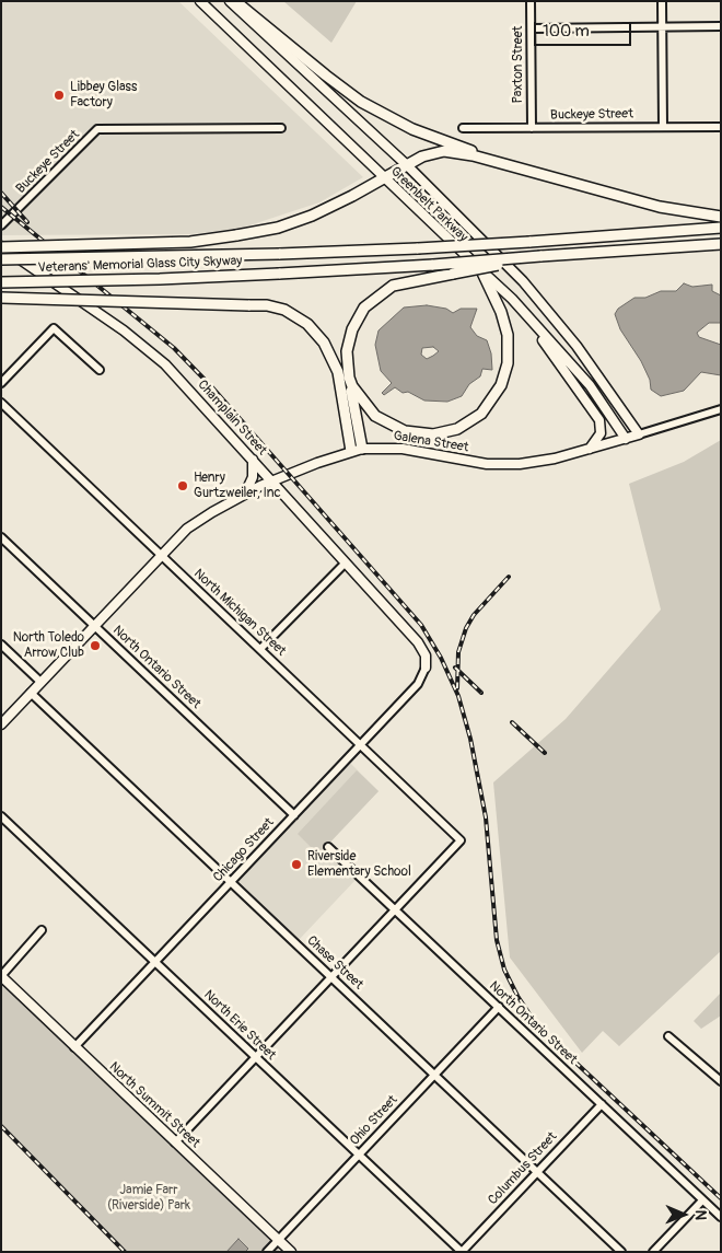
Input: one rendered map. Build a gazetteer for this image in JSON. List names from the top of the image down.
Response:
{
  "streets": {
    "highway": ["Veterans' Memorial Glass City Skyway"],
    "main road": [
      "Greenbelt Parkway",
      "Champlain Street",
      "Galena Street",
      "North Summit Street"
    ],
    "street": [
      "Paxton Street",
      "Buckeye Street",
      "North Michigan Street",
      "North Ontario Street",
      "Chicago Street",
      "Chase Street",
      "North Erie Street",
      "Ohio Street",
      "Columbus Street"
    ]
  },
  "crossings": [
    ["Paxton Street", "Buckeye Street"],
    ["Greenbelt Parkway", "Galena Street"],
    ["Champlain Street", "Galena Street"],
    ["Champlain Street", "Chicago Street"],
    ["Galena Street", "North Michigan Street"],
    ["Galena Street", "North Ontario Street"],
    ["Galena Street", "Chase Street"],
    ["North Michigan Street", "North Ontario Street"],
    ["North Michigan Street", "Chicago Street"],
    ["North Ontario Street", "Chicago Street"],
    ["North Ontario Street", "Ohio Street"],
    ["North Ontario Street", "Columbus Street"],
    ["Chicago Street", "Chase Street"],
    ["Chicago Street", "North Erie Street"],
    ["Chicago Street", "North Summit Street"],
    ["Chase Street", "Ohio Street"],
    ["Chase Street", "Columbus Street"],
    ["North Erie Street", "Ohio Street"],
    ["North Erie Street", "Columbus Street"],
    ["North Summit Street", "Ohio Street"]
  ],
  "parks": ["Jamie Farr (Riverside) Park"],
  "places": [
    "Libbey Glass Factory",
    "Henry Gurtzweiler, Inc",
    "North Toledo Arrow Club",
    "Riverside Elementary School"
  ],
  "scale_bar": "100 m",
  "north": "right"
}
